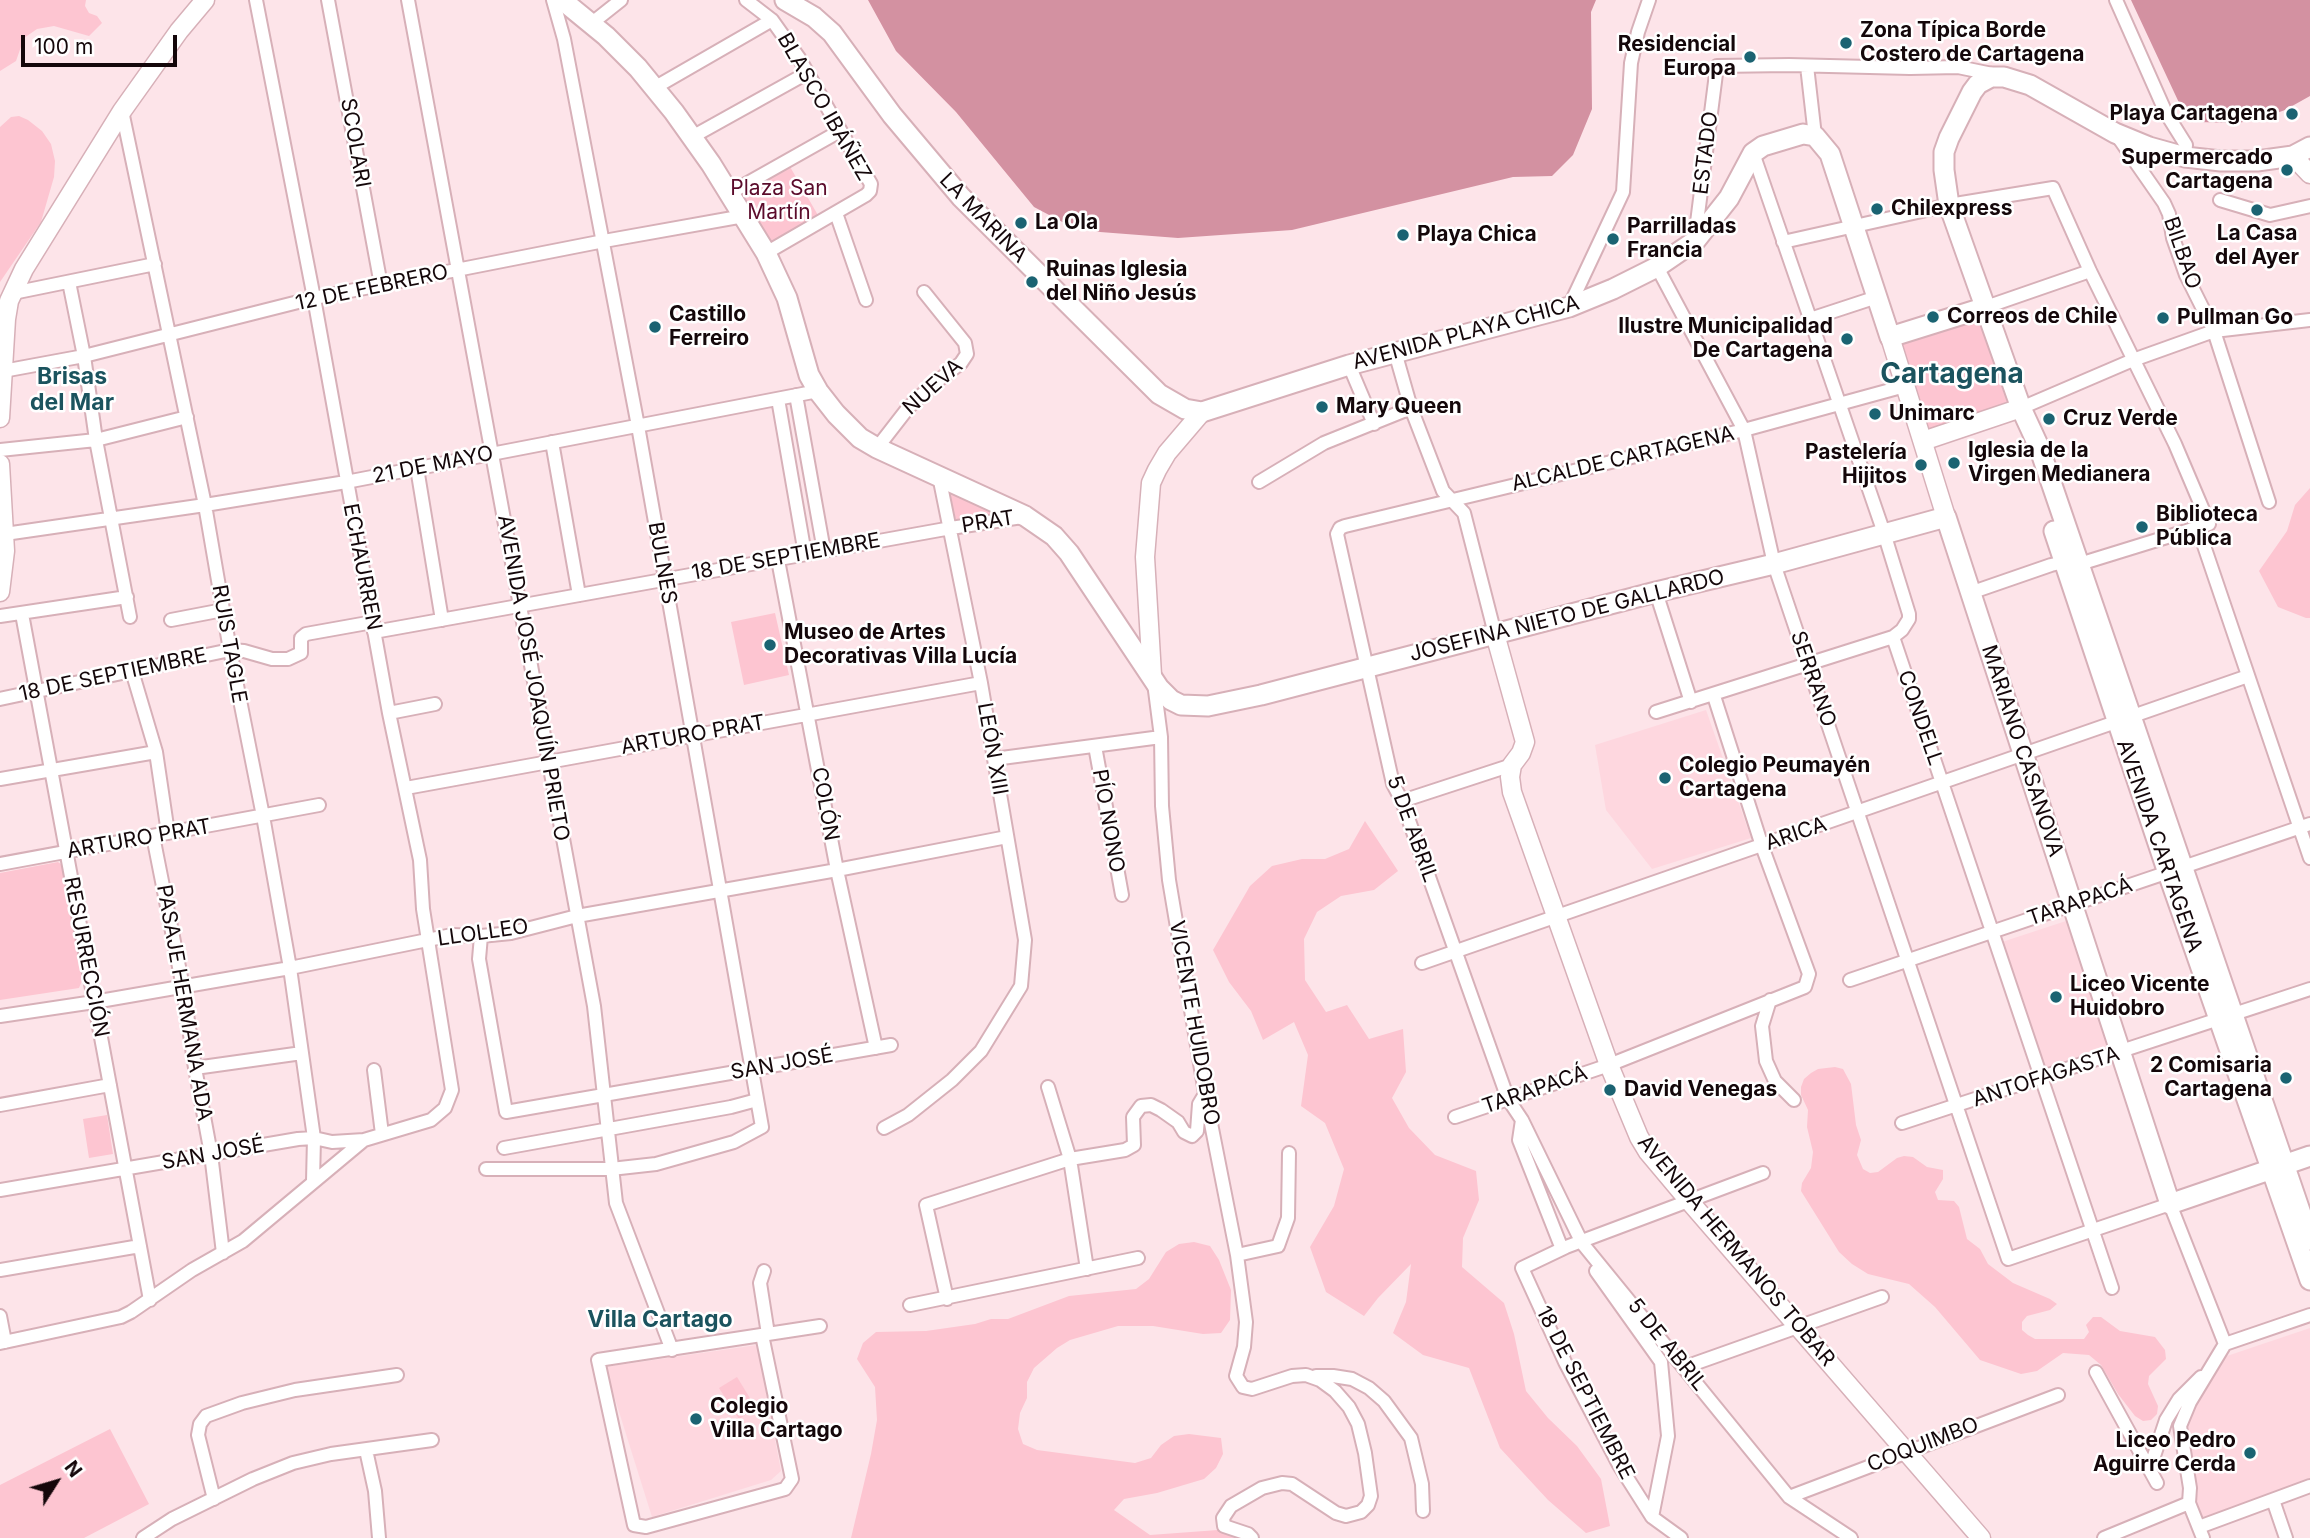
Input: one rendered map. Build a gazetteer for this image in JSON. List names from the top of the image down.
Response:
{
  "streets": {
    "main road": [
      "LA MARINA",
      "AVENIDA PLAYA CHICA",
      "JOSEFINA NIETO DE GALLARDO",
      "MARIANO CASANOVA",
      "AVENIDA CARTAGENA"
    ],
    "street": [
      "BLASCO IBÁÑEZ",
      "SCOLARI",
      "ESTADO",
      "BILBAO",
      "12 DE FEBRERO",
      "NUEVA",
      "ALCALDE CARTAGENA",
      "21 DE MAYO",
      "PRAT",
      "18 DE SEPTIEMBRE",
      "BULNES",
      "ECHAURREN",
      "RUIS TAGLE",
      "AVENIDA JOSÉ JOAQUÍN PRIETO",
      "SERRANO",
      "CONDELL",
      "ARTURO PRAT",
      "LEÓN XIII",
      "COLÓN",
      "PÍO NONO",
      "5 DE ABRIL",
      "ARICA",
      "TARAPACÁ",
      "LLOLLEO",
      "RESURRECCIÓN",
      "PASAJE HERMANA ADA",
      "VICENTE HUIDOBRO",
      "SAN JOSÉ",
      "ANTOFAGASTA",
      "AVENIDA HERMANOS TOBAR",
      "COQUIMBO"
    ]
  },
  "crossings": [
    ["SCOLARI", "12 DE FEBRERO"],
    ["ESTADO", "AVENIDA PLAYA CHICA"],
    ["LA MARINA", "AVENIDA PLAYA CHICA"],
    ["LA MARINA", "VICENTE HUIDOBRO"],
    ["12 DE FEBRERO", "BULNES"],
    ["12 DE FEBRERO", "ECHAURREN"],
    ["12 DE FEBRERO", "RUIS TAGLE"],
    ["12 DE FEBRERO", "AVENIDA JOSÉ JOAQUÍN PRIETO"],
    ["AVENIDA PLAYA CHICA", "SERRANO"],
    ["AVENIDA PLAYA CHICA", "VICENTE HUIDOBRO"],
    ["ALCALDE CARTAGENA", "SERRANO"],
    ["ALCALDE CARTAGENA", "MARIANO CASANOVA"],
    ["ALCALDE CARTAGENA", "5 DE ABRIL"],
    ["21 DE MAYO", "BULNES"],
    ["21 DE MAYO", "ECHAURREN"],
    ["21 DE MAYO", "RUIS TAGLE"],
    ["21 DE MAYO", "AVENIDA JOSÉ JOAQUÍN PRIETO"],
    ["PRAT", "18 DE SEPTIEMBRE"],
    ["PRAT", "LEÓN XIII"],
    ["18 DE SEPTIEMBRE", "BULNES"],
    ["18 DE SEPTIEMBRE", "ECHAURREN"],
    ["18 DE SEPTIEMBRE", "RUIS TAGLE"],
    ["18 DE SEPTIEMBRE", "AVENIDA JOSÉ JOAQUÍN PRIETO"],
    ["18 DE SEPTIEMBRE", "LEÓN XIII"],
    ["18 DE SEPTIEMBRE", "COLÓN"],
    ["18 DE SEPTIEMBRE", "5 DE ABRIL"],
    ["18 DE SEPTIEMBRE", "RESURRECCIÓN"],
    ["BULNES", "AVENIDA JOSÉ JOAQUÍN PRIETO"],
    ["BULNES", "ARTURO PRAT"],
    ["BULNES", "LLOLLEO"],
    ["BULNES", "SAN JOSÉ"],
    ["ECHAURREN", "ARTURO PRAT"],
    ["ECHAURREN", "LLOLLEO"],
    ["ECHAURREN", "SAN JOSÉ"],
    ["JOSEFINA NIETO DE GALLARDO", "SERRANO"],
    ["JOSEFINA NIETO DE GALLARDO", "MARIANO CASANOVA"],
    ["JOSEFINA NIETO DE GALLARDO", "5 DE ABRIL"],
    ["JOSEFINA NIETO DE GALLARDO", "VICENTE HUIDOBRO"],
    ["RUIS TAGLE", "ARTURO PRAT"],
    ["RUIS TAGLE", "LLOLLEO"],
    ["RUIS TAGLE", "SAN JOSÉ"],
    ["AVENIDA JOSÉ JOAQUÍN PRIETO", "ARTURO PRAT"],
    ["AVENIDA JOSÉ JOAQUÍN PRIETO", "LLOLLEO"],
    ["AVENIDA JOSÉ JOAQUÍN PRIETO", "SAN JOSÉ"],
    ["SERRANO", "CONDELL"],
    ["SERRANO", "ARICA"],
    ["SERRANO", "TARAPACÁ"],
    ["SERRANO", "ANTOFAGASTA"],
    ["CONDELL", "ARICA"],
    ["CONDELL", "TARAPACÁ"],
    ["CONDELL", "ANTOFAGASTA"],
    ["ARTURO PRAT", "LEÓN XIII"],
    ["ARTURO PRAT", "COLÓN"],
    ["ARTURO PRAT", "RESURRECCIÓN"],
    ["ARTURO PRAT", "PASAJE HERMANA ADA"],
    ["LEÓN XIII", "LLOLLEO"],
    ["MARIANO CASANOVA", "ARICA"],
    ["MARIANO CASANOVA", "TARAPACÁ"],
    ["MARIANO CASANOVA", "ANTOFAGASTA"],
    ["COLÓN", "LLOLLEO"],
    ["COLÓN", "SAN JOSÉ"],
    ["5 DE ABRIL", "ARICA"],
    ["5 DE ABRIL", "TARAPACÁ"],
    ["5 DE ABRIL", "COQUIMBO"],
    ["ARICA", "AVENIDA CARTAGENA"],
    ["ARICA", "TARAPACÁ"],
    ["ARICA", "AVENIDA HERMANOS TOBAR"],
    ["AVENIDA CARTAGENA", "TARAPACÁ"],
    ["AVENIDA CARTAGENA", "ANTOFAGASTA"],
    ["TARAPACÁ", "AVENIDA HERMANOS TOBAR"],
    ["LLOLLEO", "RESURRECCIÓN"],
    ["LLOLLEO", "PASAJE HERMANA ADA"],
    ["LLOLLEO", "SAN JOSÉ"],
    ["RESURRECCIÓN", "SAN JOSÉ"],
    ["PASAJE HERMANA ADA", "SAN JOSÉ"],
    ["AVENIDA HERMANOS TOBAR", "COQUIMBO"]
  ],
  "districts": ["Cartagena", "Brisas del Mar", "Villa Cartago"],
  "parks": ["Plaza San Martín"],
  "places": [
    "Zona Típica Borde Costero de Cartagena",
    "Residencial Europa",
    "Playa Cartagena",
    "Supermercado Cartagena",
    "Chilexpress",
    "La Casa del Ayer",
    "La Ola",
    "Playa Chica",
    "Parrilladas Francia",
    "Ruinas Iglesia del Niño Jesús",
    "Correos de Chile",
    "Pullman Go",
    "Castillo Ferreiro",
    "Ilustre Municipalidad De Cartagena",
    "Mary Queen",
    "Unimarc",
    "Cruz Verde",
    "Iglesia de la Virgen Medianera",
    "Pastelería Hijitos",
    "Biblioteca Pública",
    "Museo de Artes Decorativas Villa Lucía",
    "Colegio Peumayén Cartagena",
    "Liceo Vicente Huidobro",
    "2 Comisaria Cartagena",
    "David Venegas",
    "Colegio Villa Cartago",
    "Liceo Pedro Aguirre Cerda"
  ],
  "scale_bar": "100 m",
  "north": "top right"
}
